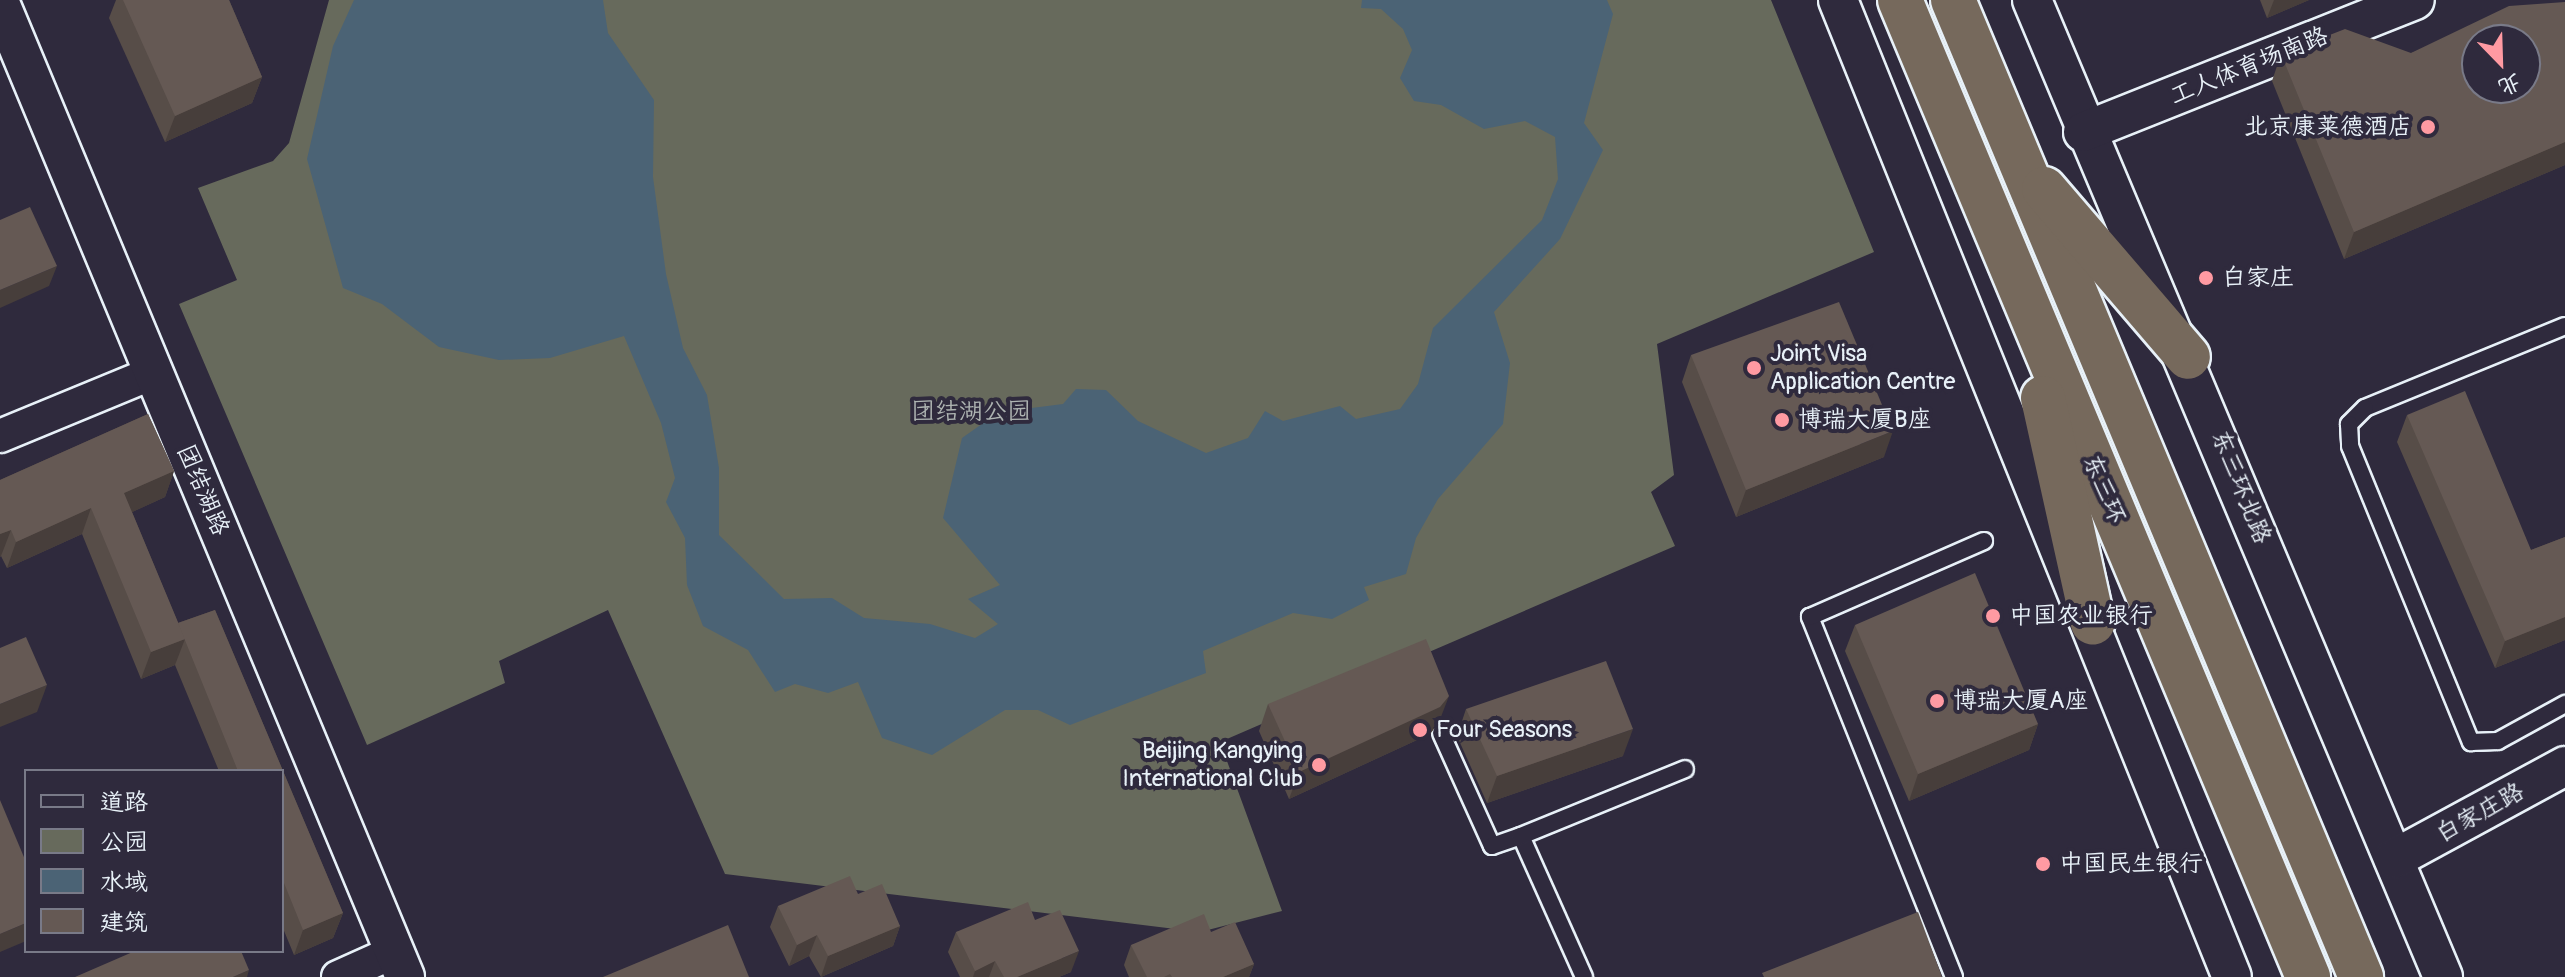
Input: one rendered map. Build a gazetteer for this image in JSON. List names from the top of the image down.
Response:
{
  "streets": {
    "highway": ["东三环"],
    "street": [
      "工人体育场南路",
      "东三环北路",
      "团结湖路",
      "白家庄路"
    ]
  },
  "crossings": [
    ["工人体育场南路", "东三环北路"],
    ["东三环北路", "白家庄路"]
  ],
  "parks": ["团结湖公园"],
  "places": [
    "北京康莱德酒店",
    "白家庄",
    "Joint Visa Application Centre",
    "博瑞大厦B座",
    "中国农业银行",
    "博瑞大厦A座",
    "Four Seasons",
    "Beijing Kangying International Club",
    "中国民生银行"
  ],
  "legend": [
    "道路",
    "公园",
    "水域",
    "建筑"
  ],
  "north": "bottom right"
}
